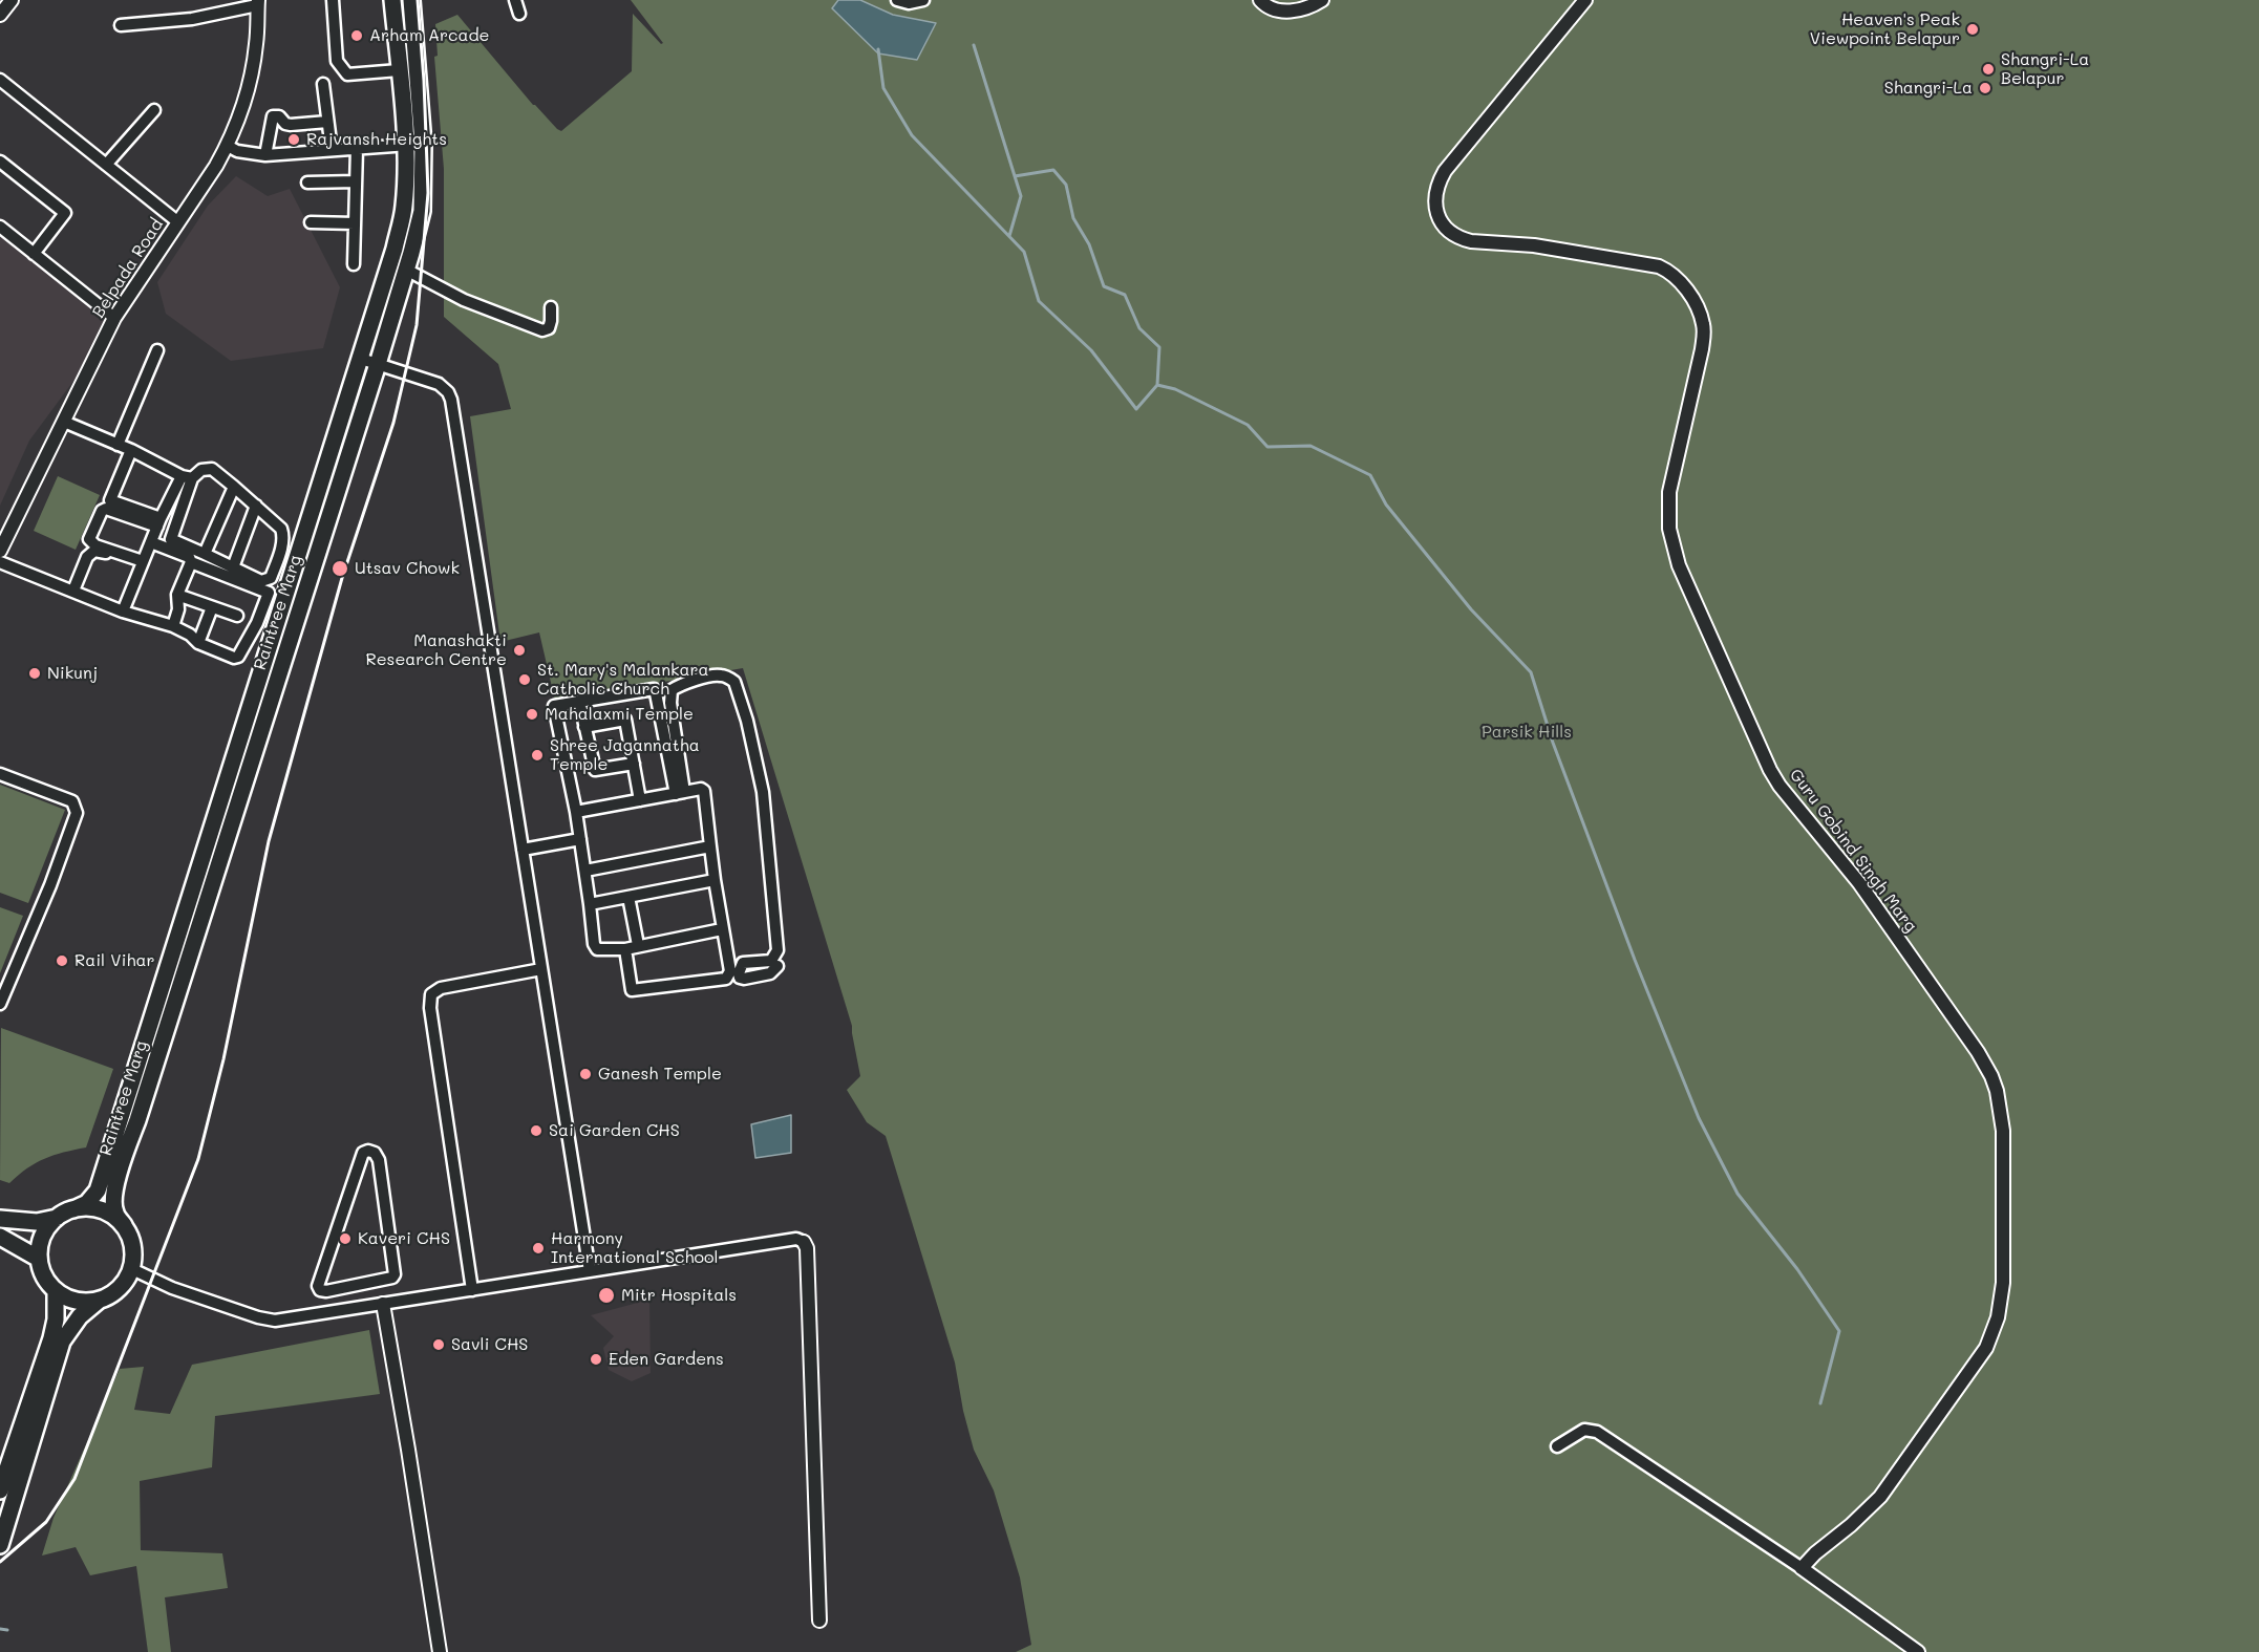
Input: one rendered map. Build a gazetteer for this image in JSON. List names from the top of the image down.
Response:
{
  "streets": {
    "main road": ["Raintree Marg"],
    "street": ["Belpada Road", "Guru Gobind Singh Marg"]
  },
  "parks": ["Parsik Hills"],
  "places": [
    "Heaven's Peak Viewpoint Belapur",
    "Arham Arcade",
    "Shangri-La Belapur",
    "Shangri-La",
    "Rajvansh Heights",
    "Utsav Chowk",
    "Manashakti Research Centre",
    "Nikunj",
    "St. Mary's Malankara Catholic Church",
    "Mahalaxmi Temple",
    "Shree Jagannatha Temple",
    "Rail Vihar",
    "Ganesh Temple",
    "Sai Garden CHS",
    "Kaveri CHS",
    "Harmony International School",
    "Mitr Hospitals",
    "Savli CHS",
    "Eden Gardens"
  ]
}
